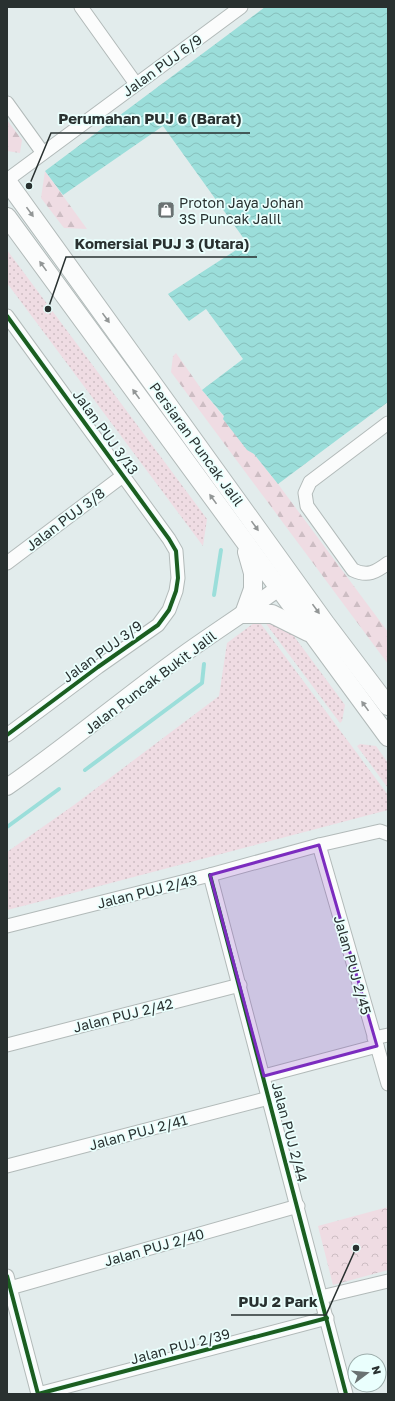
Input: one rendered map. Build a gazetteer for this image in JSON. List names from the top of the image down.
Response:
{
  "streets": {
    "main road": ["Persiaran Puncak Jalil"],
    "street": [
      "Jalan PUJ 6/9",
      "Jalan PUJ 3/13",
      "Jalan PUJ 3/8",
      "Jalan PUJ 3/9",
      "Jalan Puncak Bukit Jalil",
      "Jalan PUJ 2/43",
      "Jalan PUJ 2/45",
      "Jalan PUJ 2/42",
      "Jalan PUJ 2/41",
      "Jalan PUJ 2/44",
      "Jalan PUJ 2/40",
      "Jalan PUJ 2/39"
    ]
  },
  "crossings": [
    ["Jalan PUJ 6/9", "Persiaran Puncak Jalil"],
    ["Jalan PUJ 3/13", "Jalan PUJ 3/8"],
    ["Jalan PUJ 3/13", "Jalan PUJ 3/9"],
    ["Persiaran Puncak Jalil", "Jalan Puncak Bukit Jalil"],
    ["Jalan PUJ 2/43", "Jalan PUJ 2/45"],
    ["Jalan PUJ 2/43", "Jalan PUJ 2/44"],
    ["Jalan PUJ 2/42", "Jalan PUJ 2/44"],
    ["Jalan PUJ 2/41", "Jalan PUJ 2/44"],
    ["Jalan PUJ 2/44", "Jalan PUJ 2/40"],
    ["Jalan PUJ 2/44", "Jalan PUJ 2/39"]
  ],
  "places": {
    "other": ["Perumahan PUJ 6 (Barat)", "Komersial PUJ 3 (Utara)", "PUJ 2 Park"],
    "shop": ["Proton Jaya Johan 3S Puncak Jalil"]
  },
  "north": "right"
}
